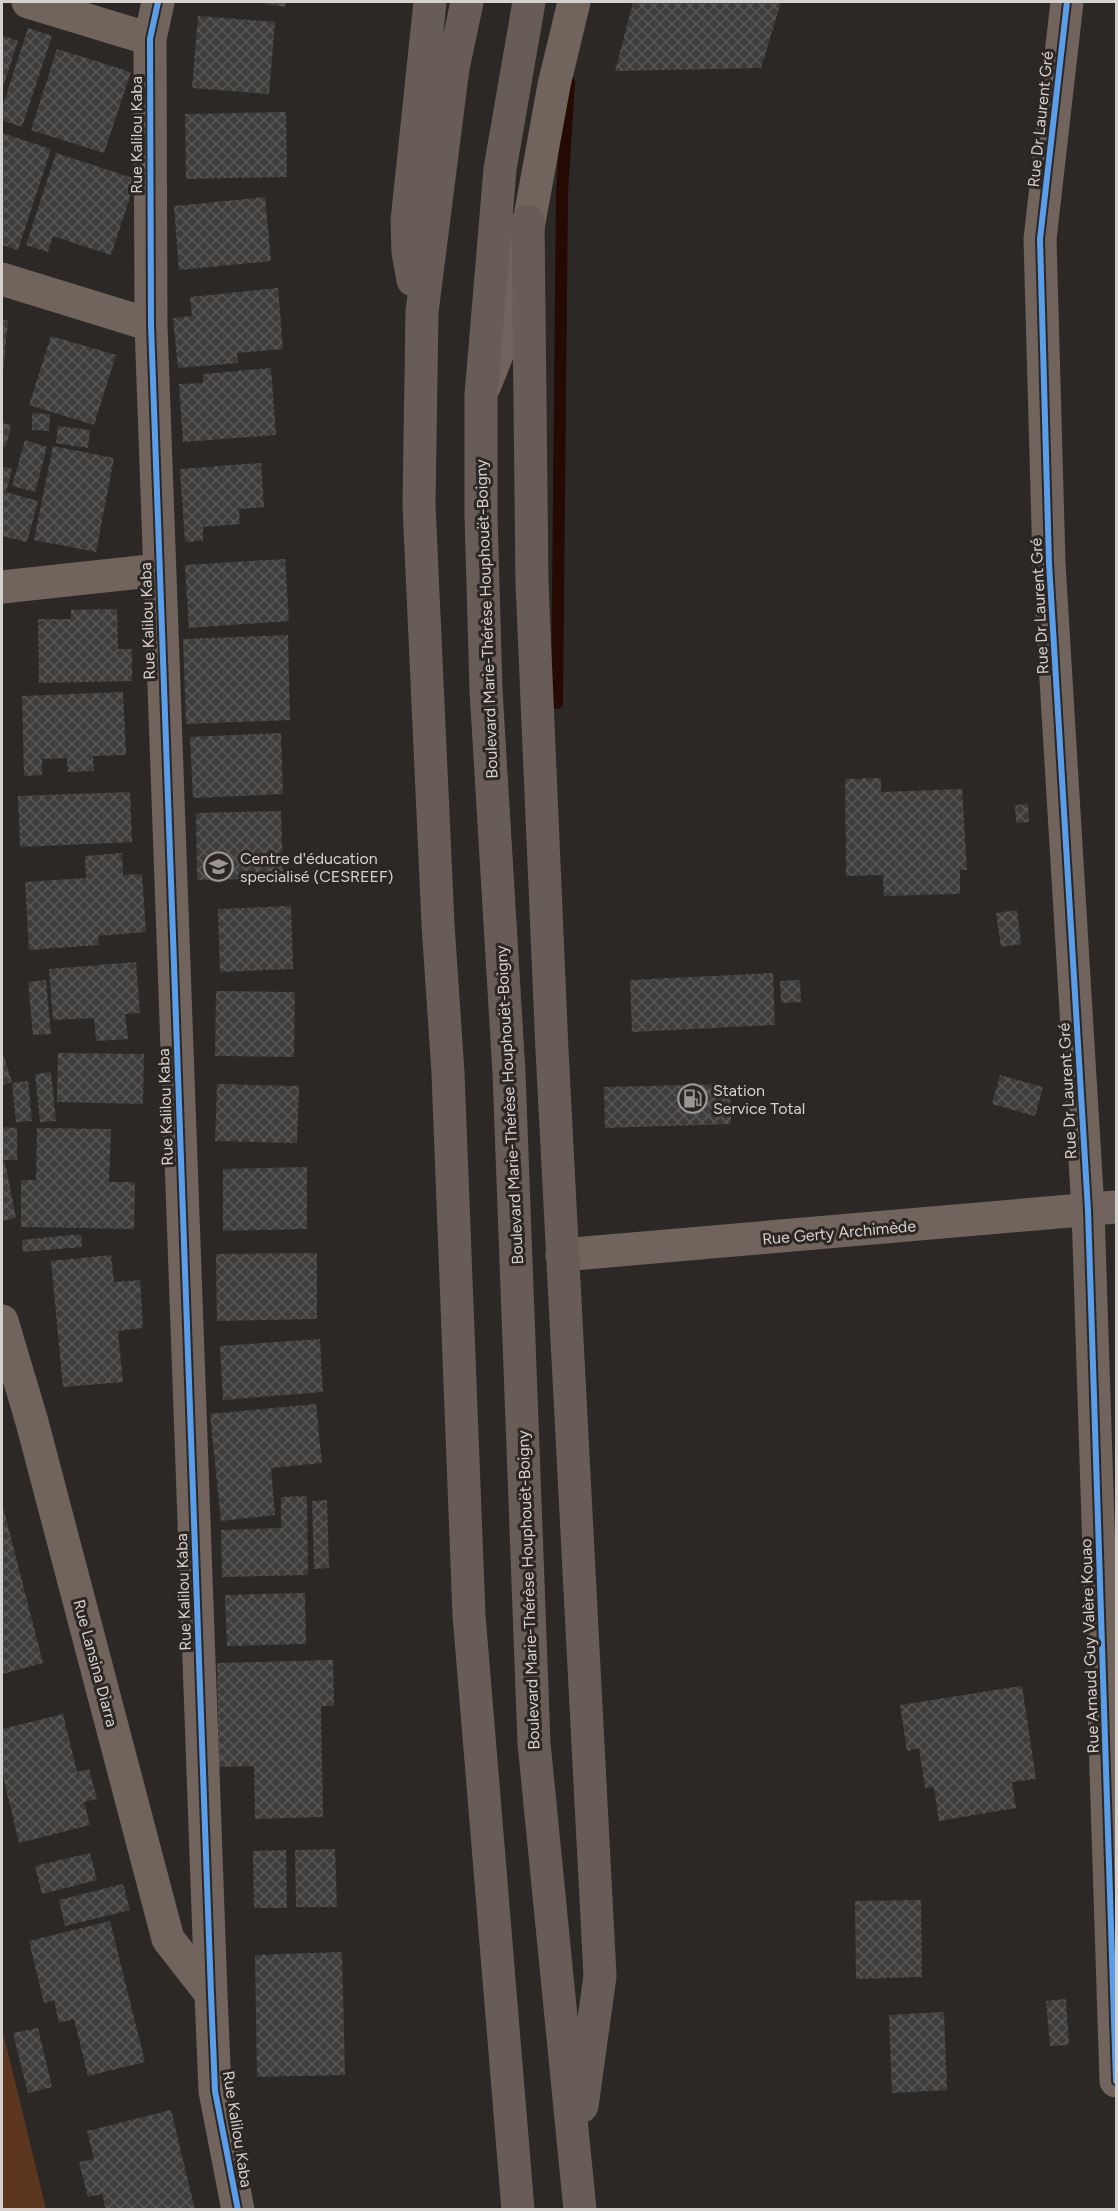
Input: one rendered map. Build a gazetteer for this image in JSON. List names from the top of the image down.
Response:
{
  "streets": {
    "main road": ["Boulevard Marie-Thérèse Houphouët-Boigny"],
    "street": [
      "Rue Dr Laurent Gré",
      "Rue Kalilou Kaba",
      "Rue Gerty Archimède",
      "Rue Arnaud Guy Valère Kouao",
      "Rue Lansina Diarra"
    ]
  },
  "crossings": [
    ["Rue Dr Laurent Gré", "Rue Gerty Archimède"],
    ["Rue Dr Laurent Gré", "Rue Arnaud Guy Valère Kouao"],
    ["Rue Kalilou Kaba", "Rue Lansina Diarra"],
    ["Rue Gerty Archimède", "Rue Arnaud Guy Valère Kouao"]
  ],
  "places": {
    "school or university": ["Centre d'éducation specialisé (CESREEF)"],
    "fuel station": ["Station Service Total"]
  }
}
